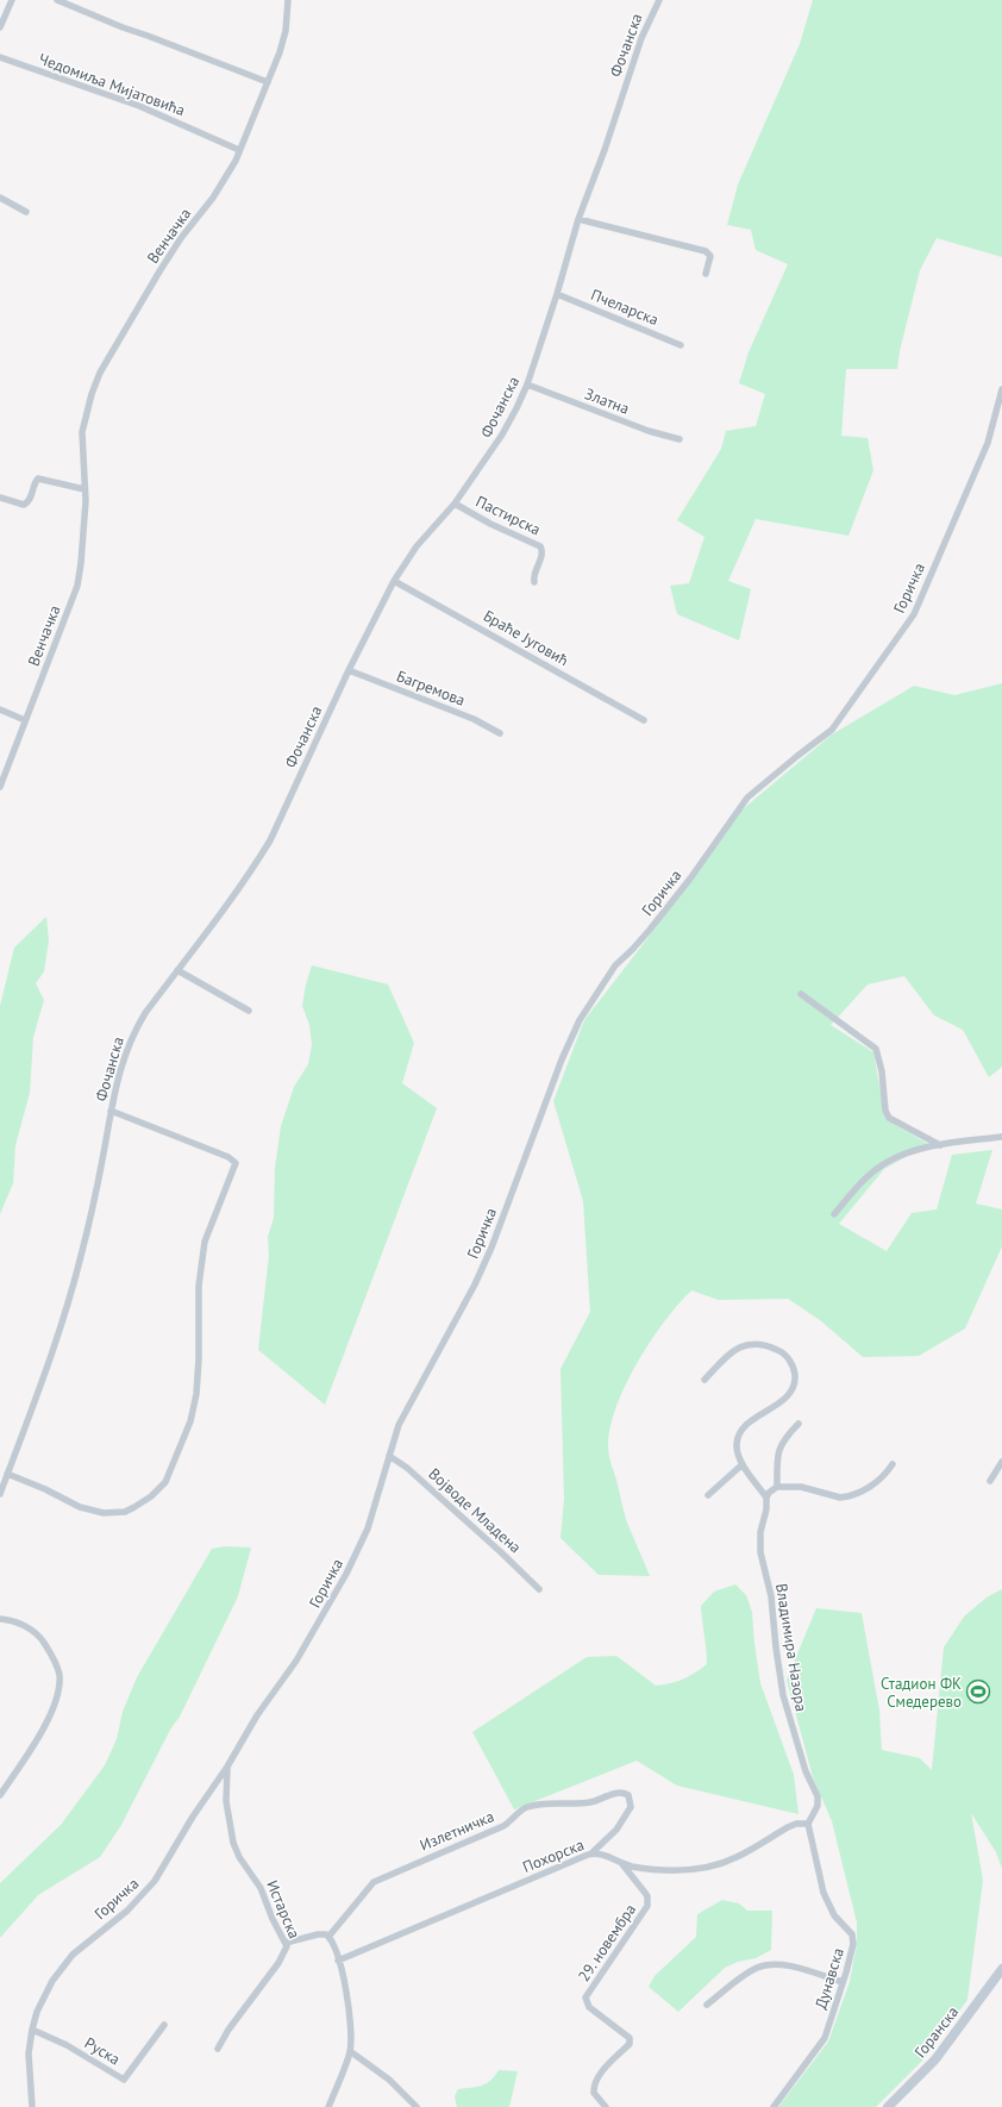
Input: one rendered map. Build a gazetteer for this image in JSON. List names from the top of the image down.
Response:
{
  "streets": {
    "main road": ["Горанска"],
    "street": [
      "Фочанска",
      "Чедомиља Мијатовића",
      "Венчачка",
      "Пчеларска",
      "Златна",
      "Пастирска",
      "Горичка",
      "Браће Југовић",
      "Багремова",
      "Војводе Младена",
      "Владимира Назора",
      "Излетничка",
      "Похорска",
      "Истарска",
      "29. новембра",
      "Дунавска",
      "Руска"
    ]
  },
  "crossings": [
    ["Фочанска", "Пчеларска"],
    ["Фочанска", "Златна"],
    ["Фочанска", "Пастирска"],
    ["Фочанска", "Браће Југовић"],
    ["Фочанска", "Багремова"],
    ["Чедомиља Мијатовића", "Венчачка"],
    ["Горичка", "Војводе Младена"],
    ["Горичка", "Истарска"],
    ["Горичка", "Руска"],
    ["Владимира Назора", "Похорска"],
    ["Владимира Назора", "Дунавска"],
    ["Излетничка", "Похорска"],
    ["Похорска", "29. новембра"],
    ["Похорска", "Дунавска"]
  ],
  "places": {
    "sports": ["Стадион ФК Смедерево"]
  }
}
